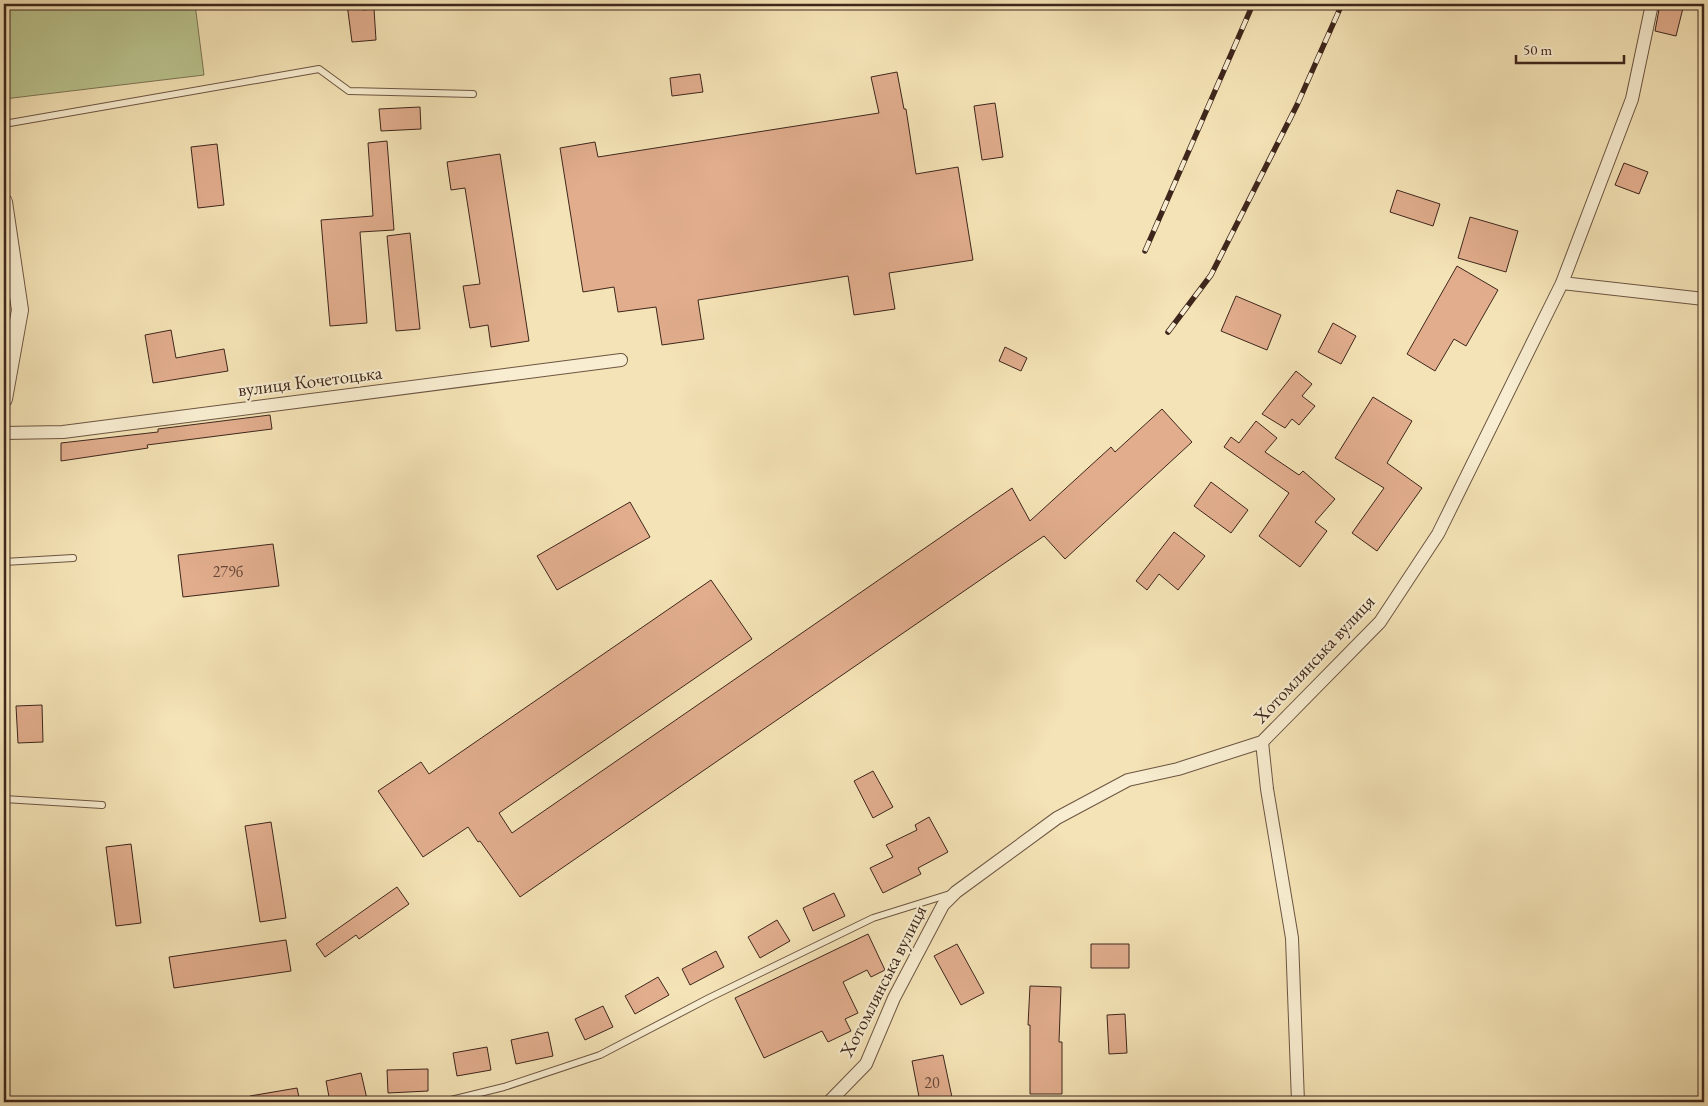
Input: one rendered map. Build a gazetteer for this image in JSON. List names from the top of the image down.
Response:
{
  "streets": {
    "street": ["вулиця Кочетоцька", "Хотомлянська вулиця"]
  },
  "house_numbers": ["279б", "20"],
  "scale_bar": "50 m"
}
